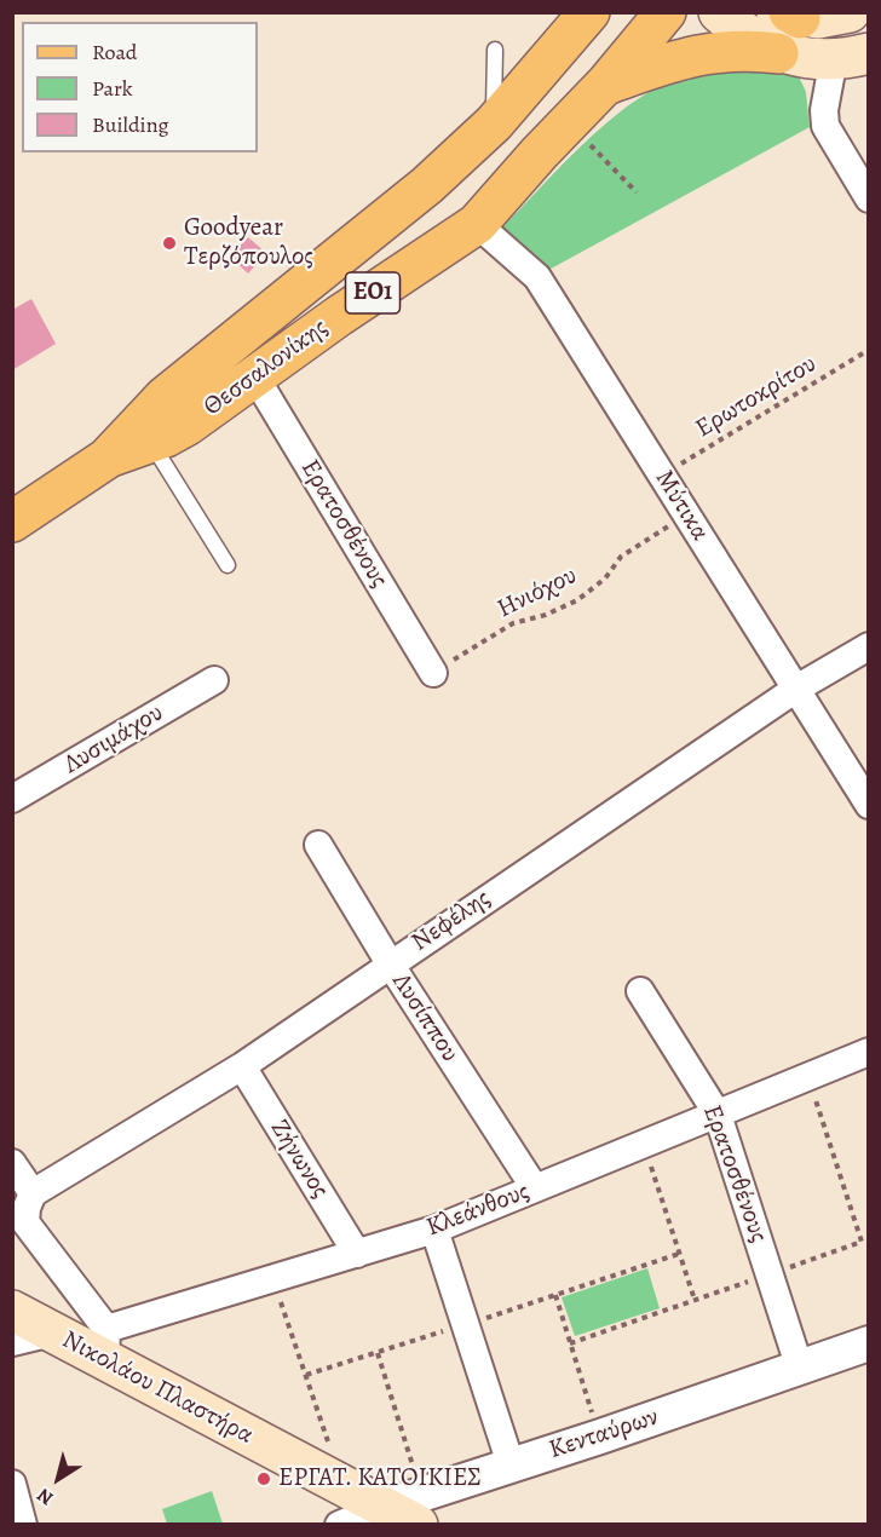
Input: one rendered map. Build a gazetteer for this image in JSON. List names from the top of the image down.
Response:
{
  "streets": {
    "main road": ["ΕΟ1", "Θεσσαλονίκης", "Νικολάου Πλαστήρα"],
    "street": [
      "Μύτικα",
      "Ερατοσθένους",
      "Λυσιμάχου",
      "Νεφέλης",
      "Λυσίππου",
      "Ζήνωνος",
      "Κλεάνθους",
      "Κενταύρων"
    ],
    "path": ["Ερωτοκρίτου", "Ηνιόχου"]
  },
  "crossings": [
    ["ΕΟ1", "Θεσσαλονίκης"],
    ["Θεσσαλονίκης", "Μύτικα"],
    ["Θεσσαλονίκης", "Ερατοσθένους"],
    ["Ερωτοκρίτου", "Μύτικα"],
    ["Μύτικα", "Ηνιόχου"],
    ["Μύτικα", "Νεφέλης"],
    ["Ερατοσθένους", "Ηνιόχου"],
    ["Ερατοσθένους", "Κλεάνθους"],
    ["Ερατοσθένους", "Κενταύρων"],
    ["Νεφέλης", "Λυσίππου"],
    ["Νεφέλης", "Ζήνωνος"],
    ["Λυσίππου", "Κλεάνθους"],
    ["Ζήνωνος", "Κλεάνθους"],
    ["Κλεάνθους", "Νικολάου Πλαστήρα"],
    ["Νικολάου Πλαστήρα", "Κενταύρων"]
  ],
  "places": ["Goodyear Τερζόπουλος", "ΕΡΓΑΤ. ΚΑΤΟΙΚΙΕΣ"],
  "legend": ["Road", "Park", "Building"],
  "north": "bottom left"
}
